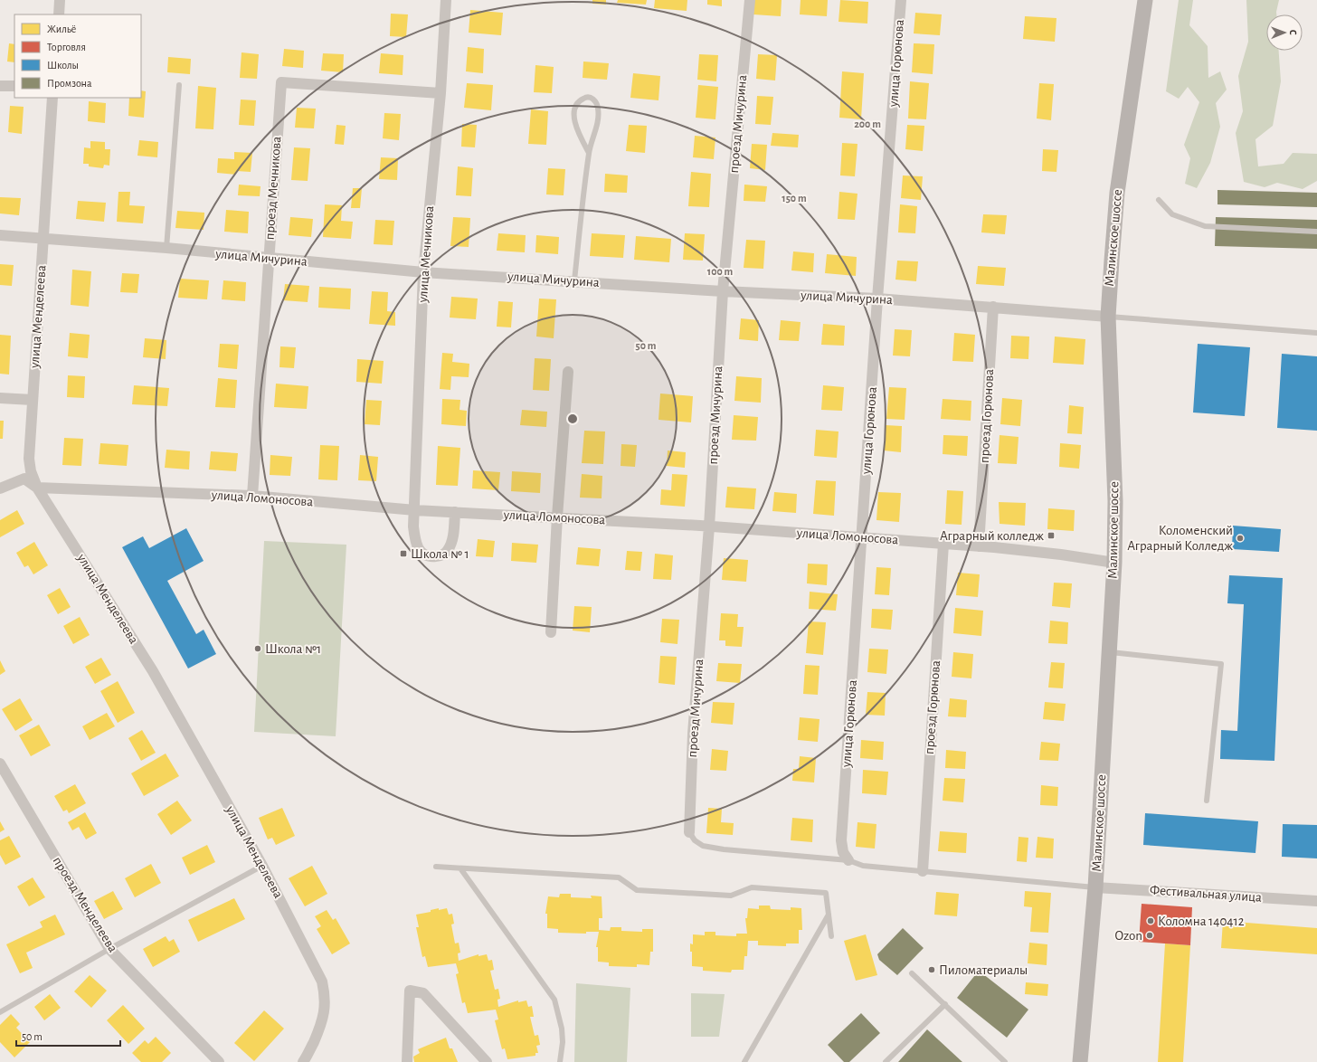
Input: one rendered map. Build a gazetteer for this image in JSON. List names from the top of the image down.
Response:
{
  "streets": {
    "main road": ["Малинское шоссе"],
    "street": [
      "улица Горюнова",
      "проезд Мичурина",
      "проезд Мечникова",
      "улица Мечникова",
      "улица Мичурина",
      "улица Менделеева",
      "проезд Горюнова",
      "улица Ломоносова",
      "Фестивальная улица",
      "проезд Менделеева"
    ]
  },
  "crossings": [
    ["улица Горюнова", "улица Мичурина"],
    ["улица Горюнова", "улица Ломоносова"],
    ["проезд Мичурина", "улица Мичурина"],
    ["проезд Мичурина", "улица Ломоносова"],
    ["проезд Мечникова", "улица Мечникова"],
    ["проезд Мечникова", "улица Мичурина"],
    ["проезд Мечникова", "улица Ломоносова"],
    ["Малинское шоссе", "улица Мичурина"],
    ["Малинское шоссе", "улица Ломоносова"],
    ["Малинское шоссе", "Фестивальная улица"],
    ["улица Мечникова", "улица Мичурина"],
    ["улица Мечникова", "улица Ломоносова"],
    ["улица Мичурина", "улица Менделеева"],
    ["улица Мичурина", "проезд Горюнова"],
    ["улица Менделеева", "улица Ломоносова"],
    ["проезд Горюнова", "улица Ломоносова"]
  ],
  "places": {
    "transit": ["Аграрный колледж", "Школа № 1"],
    "other": [
      "Коломенский Аграрный Колледж",
      "Школа №1",
      "Коломна 140412",
      "Ozon",
      "Пиломатериалы"
    ]
  },
  "legend": [
    "Жильё",
    "Торговля",
    "Школы",
    "Промзона"
  ],
  "scale_bar": "50 m",
  "north": "right",
  "rings": [
    "200 m",
    "150 m",
    "100 m",
    "50 m"
  ]
}
